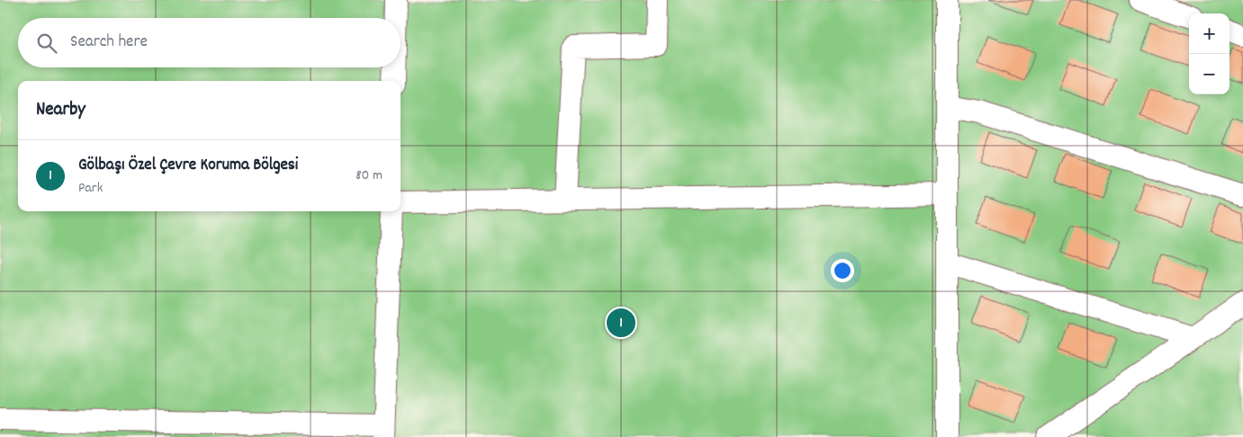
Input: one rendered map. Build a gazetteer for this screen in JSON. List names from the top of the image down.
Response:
{
  "page": {
    "map_buttons": ["+", "−"],
    "search": "Search here",
    "heading": "Nearby",
    "list": [
      {
        "mark": "1",
        "name": "Gölbaşı Özel Çevre Koruma Bölgesi",
        "note": "Park",
        "value": "80 m"
      }
    ],
    "pins": "1"
  }
}
